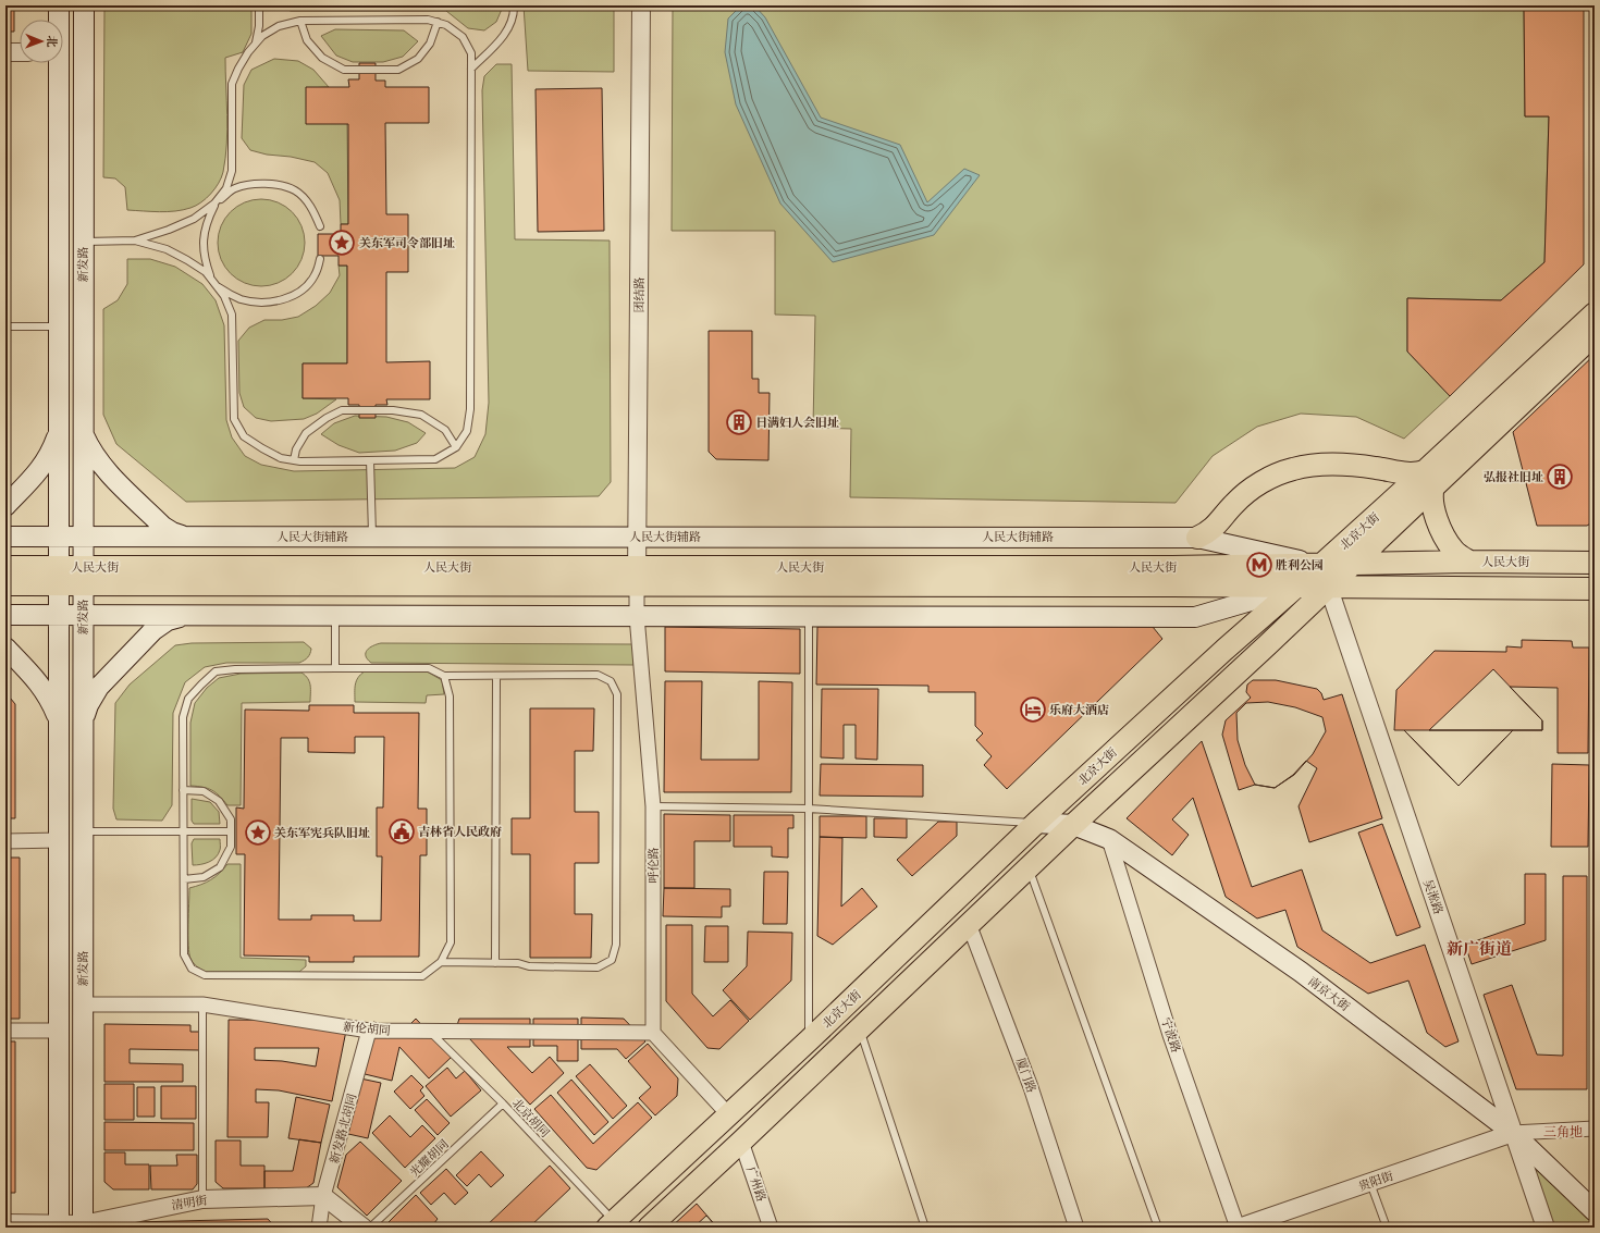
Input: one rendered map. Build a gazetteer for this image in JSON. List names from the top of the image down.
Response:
{
  "streets": {
    "main road": [
      "新发路",
      "北京大街",
      "人民大街辅路",
      "人民大街",
      "南京大街"
    ],
    "street": [
      "团结路",
      "呼伦路",
      "吴淞路",
      "新伦胡同",
      "宁波路",
      "厦门路",
      "新发路北胡同",
      "贵阳街",
      "广州路",
      "清明街"
    ],
    "lane": ["北京胡同", "光耀胡同"]
  },
  "crossings": [
    ["新发路", "人民大街辅路"],
    ["新发路", "人民大街"],
    ["新发路", "新伦胡同"],
    ["新发路", "清明街"],
    ["团结路", "人民大街辅路"],
    ["团结路", "人民大街"],
    ["团结路", "呼伦路"],
    ["北京大街", "人民大街辅路"],
    ["北京大街", "人民大街"],
    ["北京大街", "吴淞路"],
    ["北京大街", "南京大街"],
    ["北京大街", "厦门路"],
    ["北京大街", "北京胡同"],
    ["北京大街", "广州路"],
    ["人民大街辅路", "人民大街"],
    ["人民大街辅路", "吴淞路"],
    ["人民大街", "呼伦路"],
    ["人民大街", "吴淞路"],
    ["呼伦路", "新伦胡同"],
    ["吴淞路", "南京大街"],
    ["吴淞路", "贵阳街"],
    ["南京大街", "宁波路"],
    ["南京大街", "贵阳街"],
    ["新伦胡同", "北京胡同"],
    ["新伦胡同", "新发路北胡同"],
    ["宁波路", "贵阳街"],
    ["北京胡同", "光耀胡同"],
    ["新发路北胡同", "清明街"]
  ],
  "districts": ["新广街道", "三角地"],
  "places": {
    "place": ["关东军司令部旧址", "关东军宪兵队旧址"],
    "building": ["日满妇人会旧址", "弘报社旧址"],
    "metro station": ["胜利公园"],
    "hotel": ["乐府大酒店"],
    "public building": ["吉林省人民政府"]
  },
  "north": "right"
}
